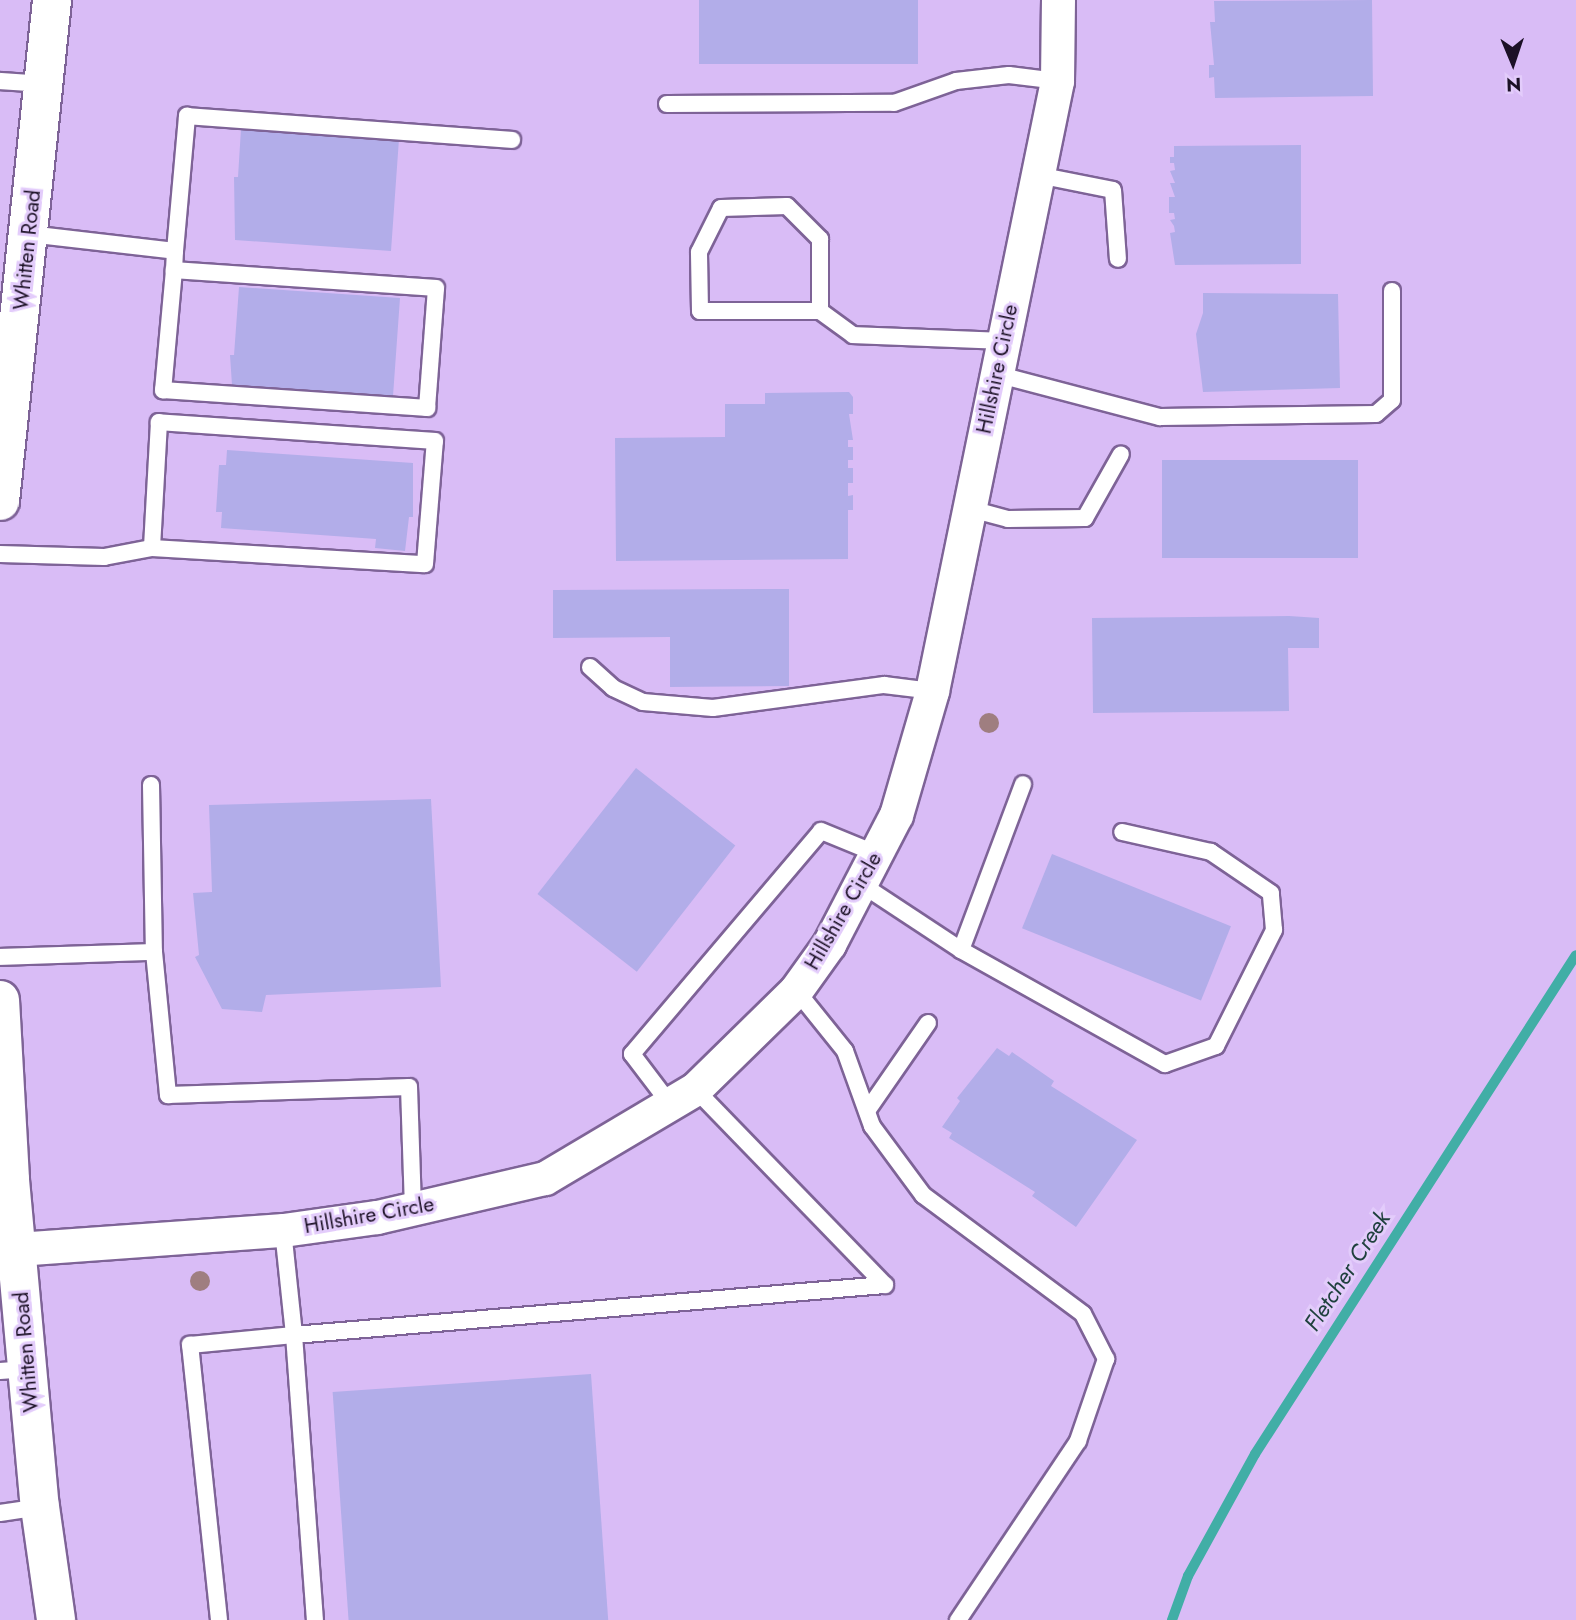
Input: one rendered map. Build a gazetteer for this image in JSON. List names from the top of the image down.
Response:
{
  "streets": {
    "main road": ["Whitten Road"],
    "street": ["Hillshire Circle"]
  },
  "crossings": [
    ["Whitten Road", "Hillshire Circle"]
  ],
  "water": ["Fletcher Creek"],
  "north": "bottom"
}
